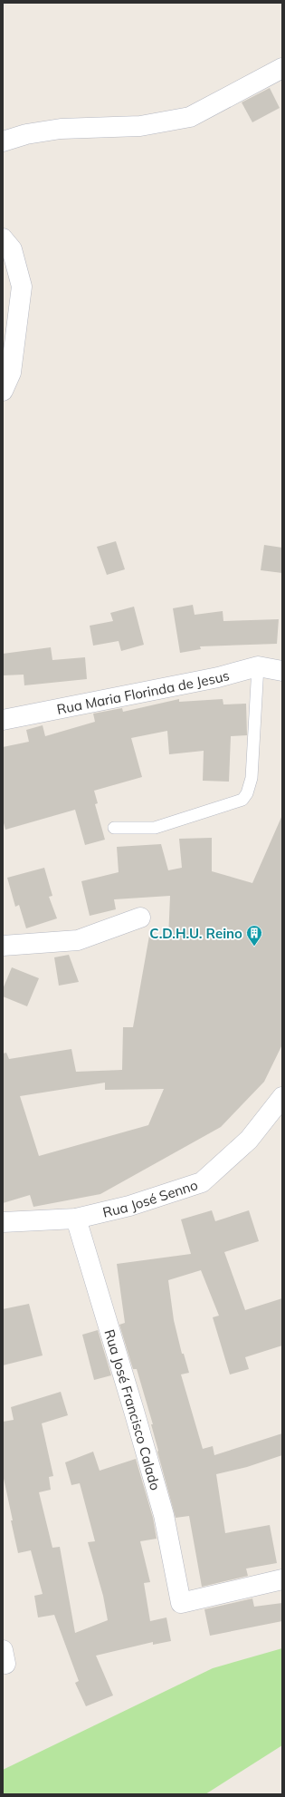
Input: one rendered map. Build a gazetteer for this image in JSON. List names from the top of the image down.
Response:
{
  "streets": {
    "street": ["Rua Maria Florinda de Jesus", "Rua José Senno", "Rua José Francisco Calado"]
  },
  "crossings": [
    ["Rua José Senno", "Rua José Francisco Calado"]
  ],
  "places": {
    "building": ["C.D.H.U. Reino"]
  }
}
